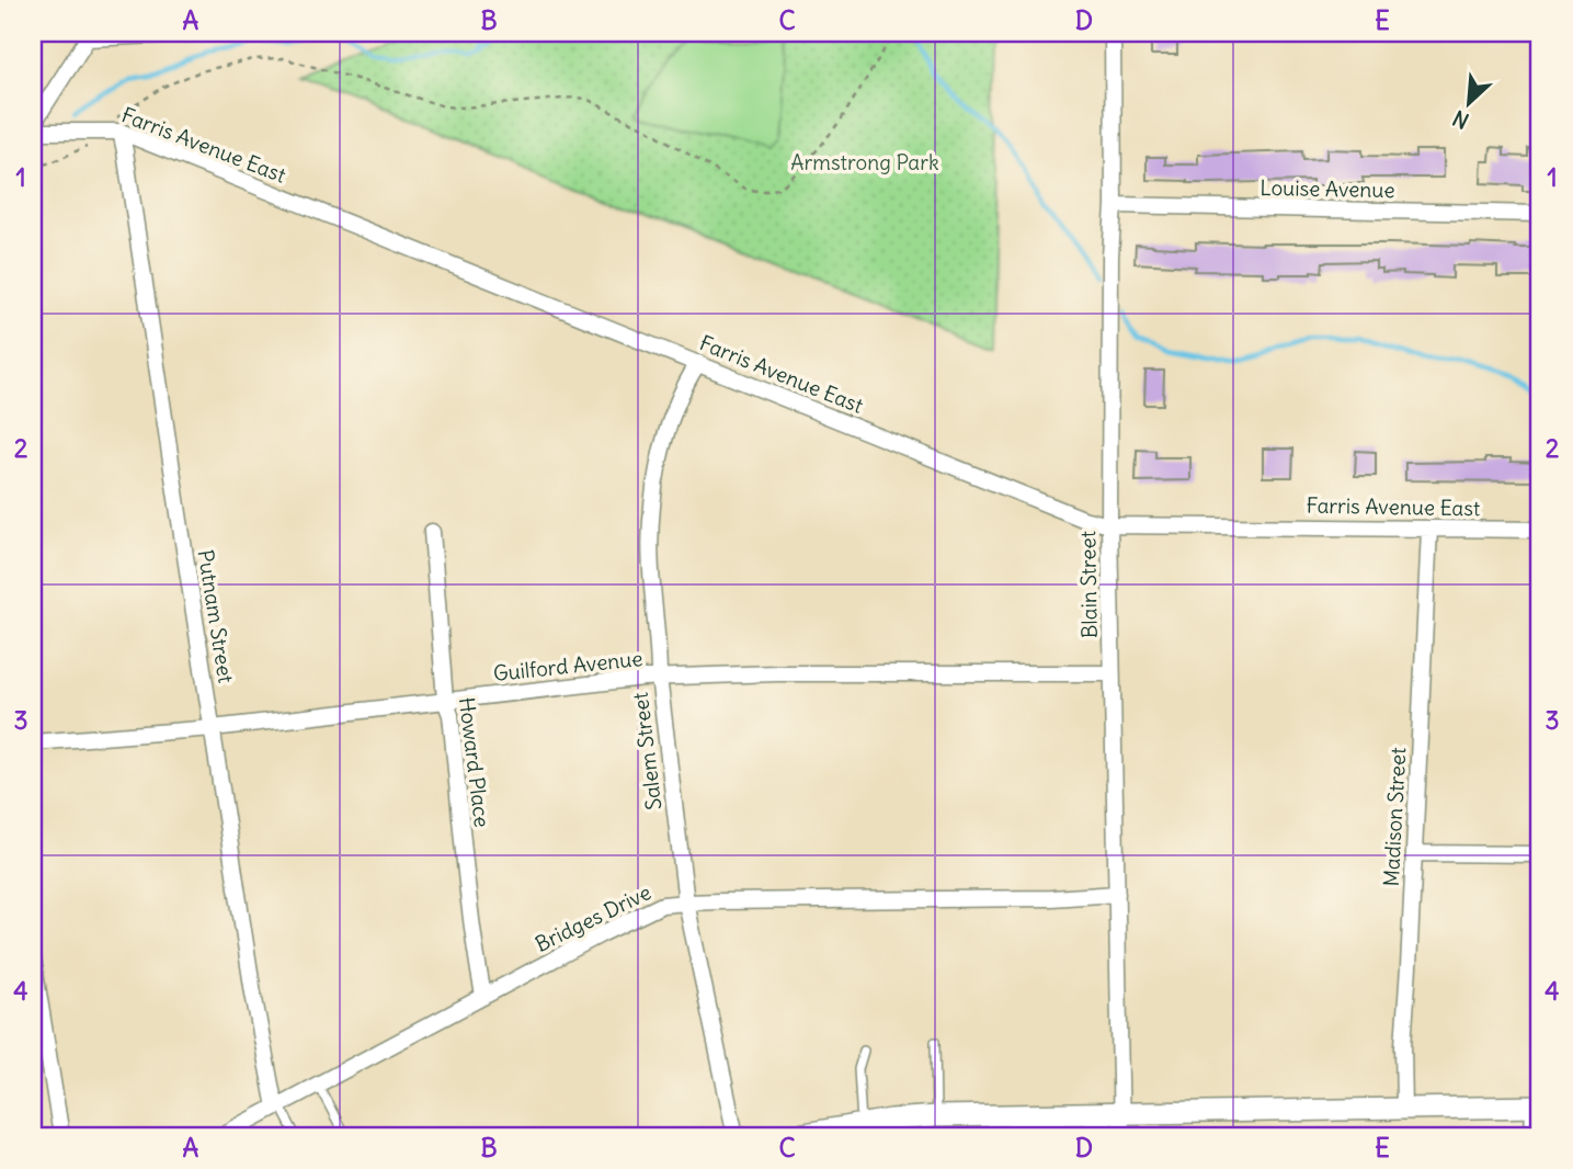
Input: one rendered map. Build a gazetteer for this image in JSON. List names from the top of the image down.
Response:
{
  "streets": {
    "street": [
      "Farris Avenue East",
      "Louise Avenue",
      "Blain Street",
      "Putnam Street",
      "Guilford Avenue",
      "Salem Street",
      "Howard Place",
      "Madison Street",
      "Bridges Drive"
    ]
  },
  "crossings": [
    ["Farris Avenue East", "Blain Street"],
    ["Farris Avenue East", "Putnam Street"],
    ["Farris Avenue East", "Salem Street"],
    ["Farris Avenue East", "Madison Street"],
    ["Louise Avenue", "Blain Street"],
    ["Blain Street", "Guilford Avenue"],
    ["Blain Street", "Bridges Drive"],
    ["Putnam Street", "Guilford Avenue"],
    ["Putnam Street", "Bridges Drive"],
    ["Guilford Avenue", "Salem Street"],
    ["Guilford Avenue", "Howard Place"],
    ["Salem Street", "Bridges Drive"],
    ["Howard Place", "Bridges Drive"]
  ],
  "parks": ["Armstrong Park"],
  "north": "bottom left",
  "grid": {
    "columns": [
      "A",
      "B",
      "C",
      "D",
      "E"
    ],
    "rows": [
      "1",
      "2",
      "3",
      "4"
    ]
  }
}
